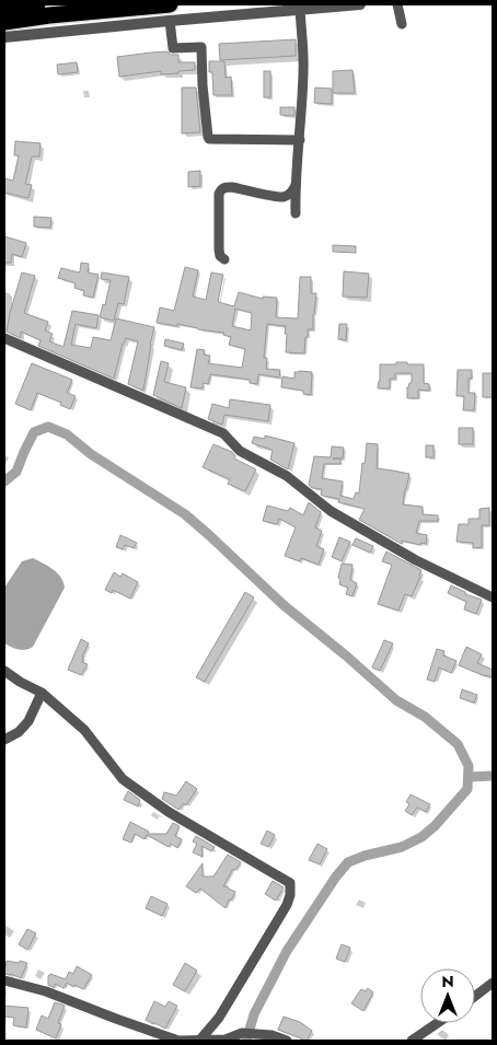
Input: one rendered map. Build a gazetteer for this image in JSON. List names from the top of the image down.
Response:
{
  "north": "top"
}
